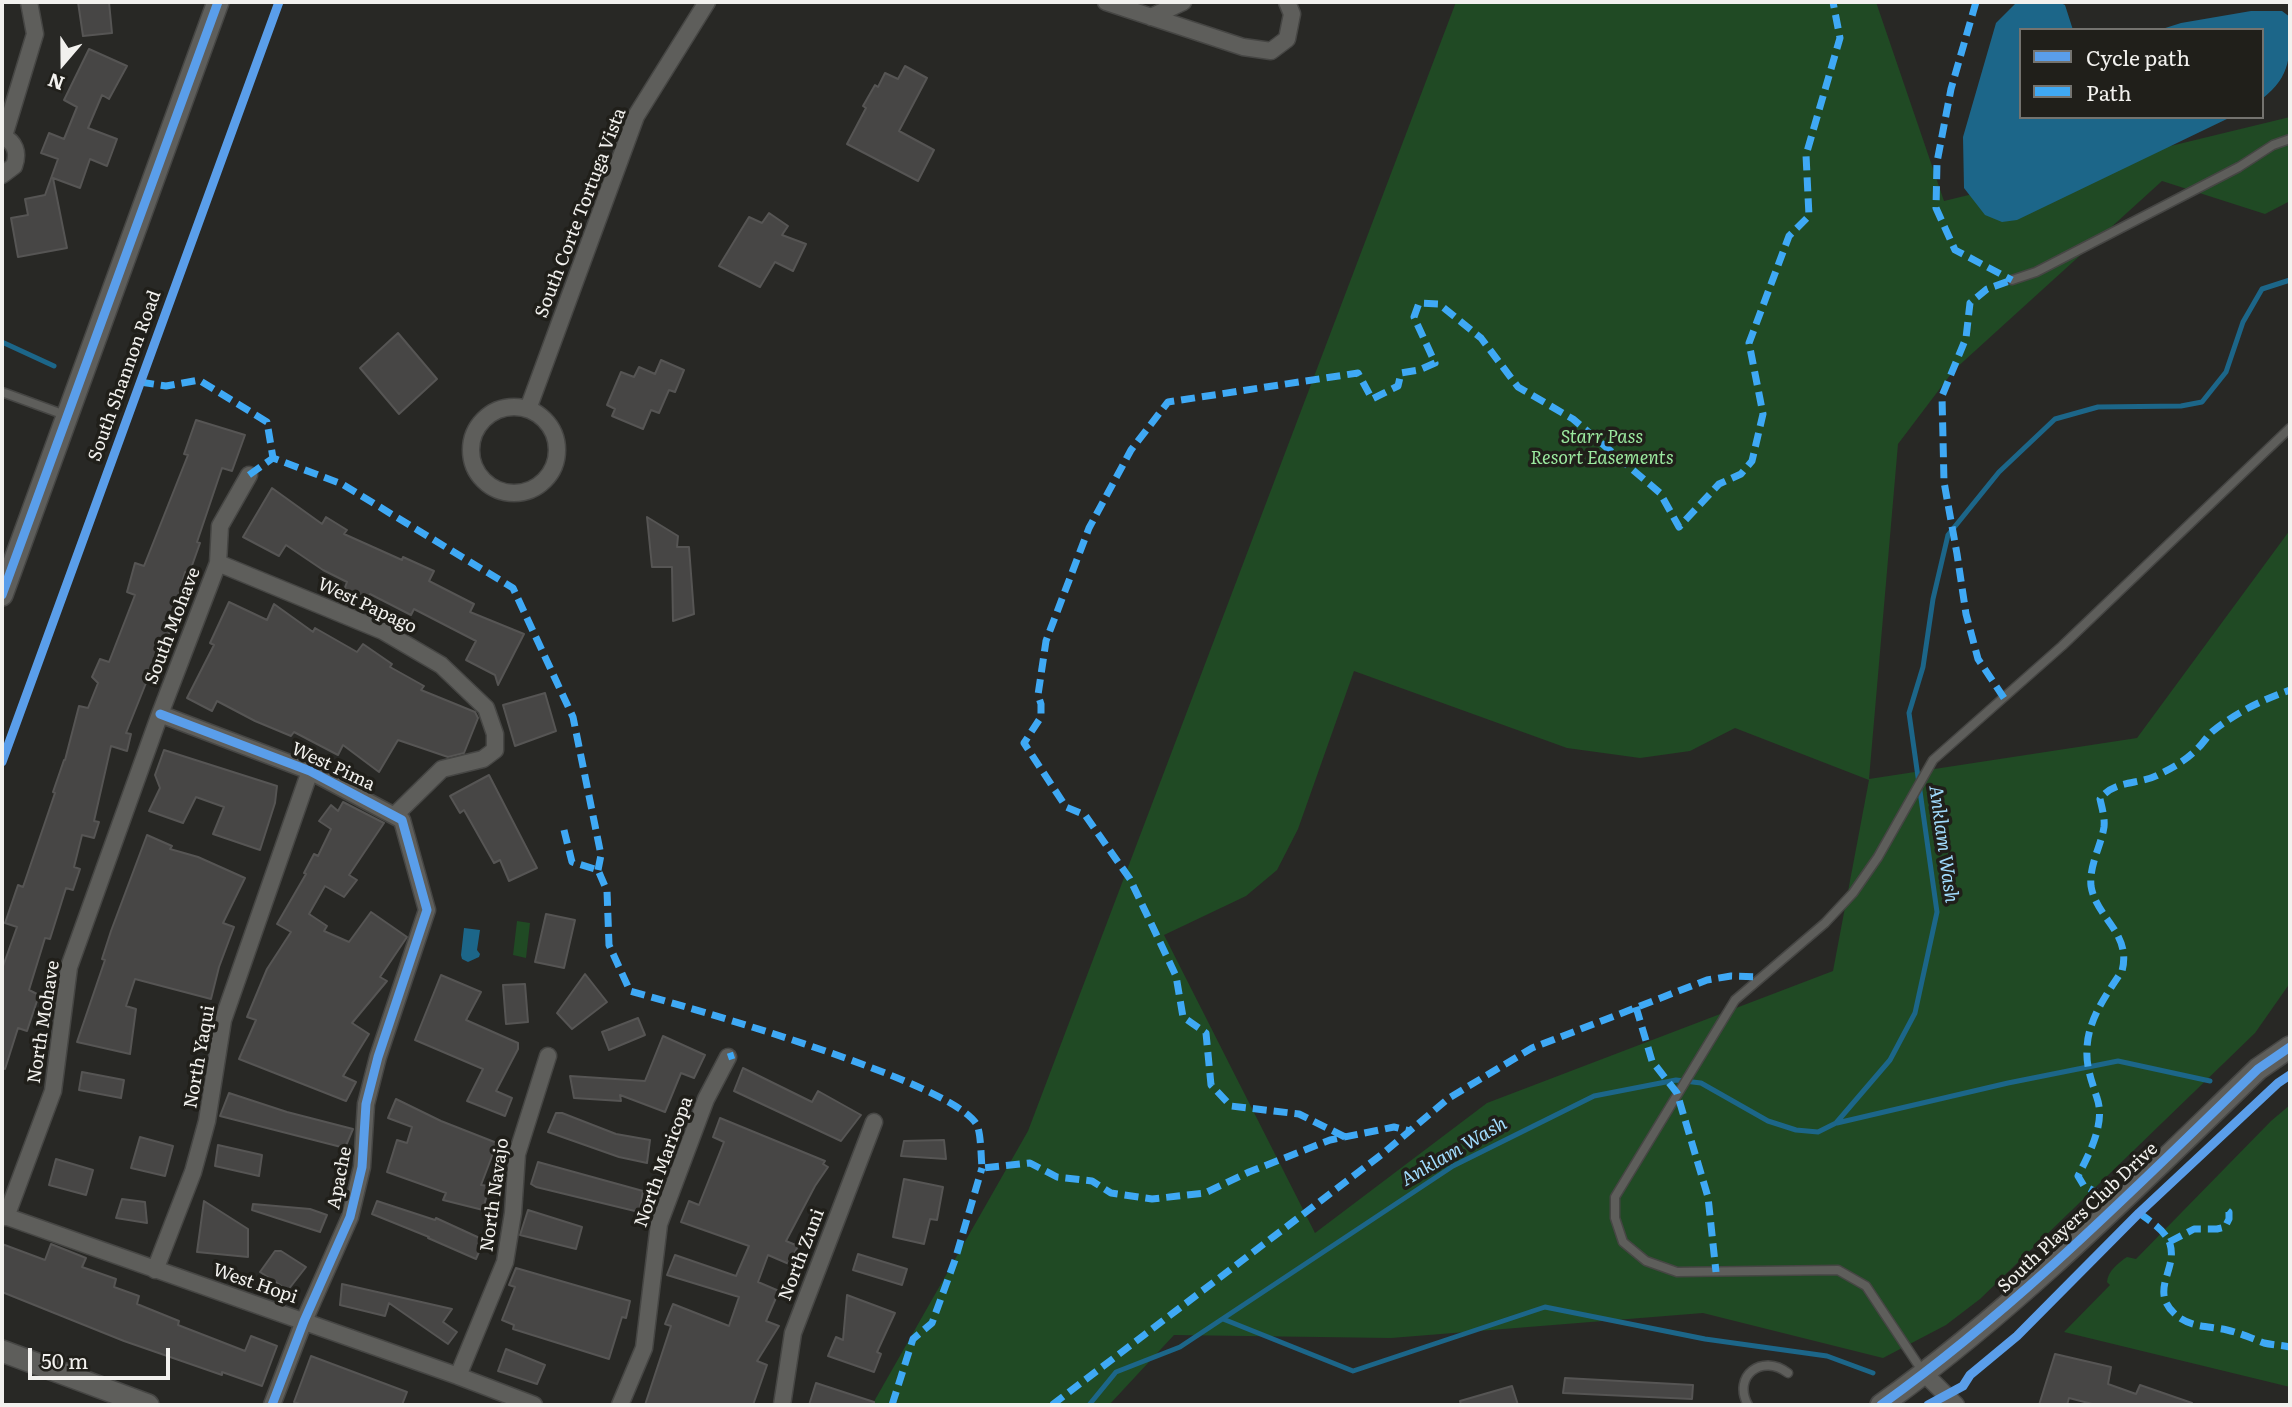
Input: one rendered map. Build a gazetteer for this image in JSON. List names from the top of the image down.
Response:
{
  "streets": {
    "street": [
      "South Corte Tortuga Vista",
      "West Papago",
      "South Mohave",
      "West Pima",
      "North Mohave",
      "North Yaqui",
      "North Maricopa",
      "Apache",
      "North Navajo",
      "South Players Club Drive",
      "North Zuni",
      "West Hopi"
    ],
    "cycle path": ["South Shannon Road"]
  },
  "crossings": [
    ["West Papago", "South Mohave"],
    ["West Papago", "West Pima"],
    ["West Papago", "Apache"],
    ["South Mohave", "West Pima"],
    ["South Mohave", "North Mohave"],
    ["West Pima", "North Mohave"],
    ["West Pima", "North Yaqui"],
    ["West Pima", "Apache"],
    ["North Mohave", "West Hopi"],
    ["North Yaqui", "West Hopi"],
    ["Apache", "West Hopi"],
    ["North Navajo", "West Hopi"]
  ],
  "water": ["Anklam Wash"],
  "parks": ["Starr Pass Resort Easements"],
  "legend": ["Cycle path", "Path"],
  "scale_bar": "50 m",
  "north": "bottom"
}
